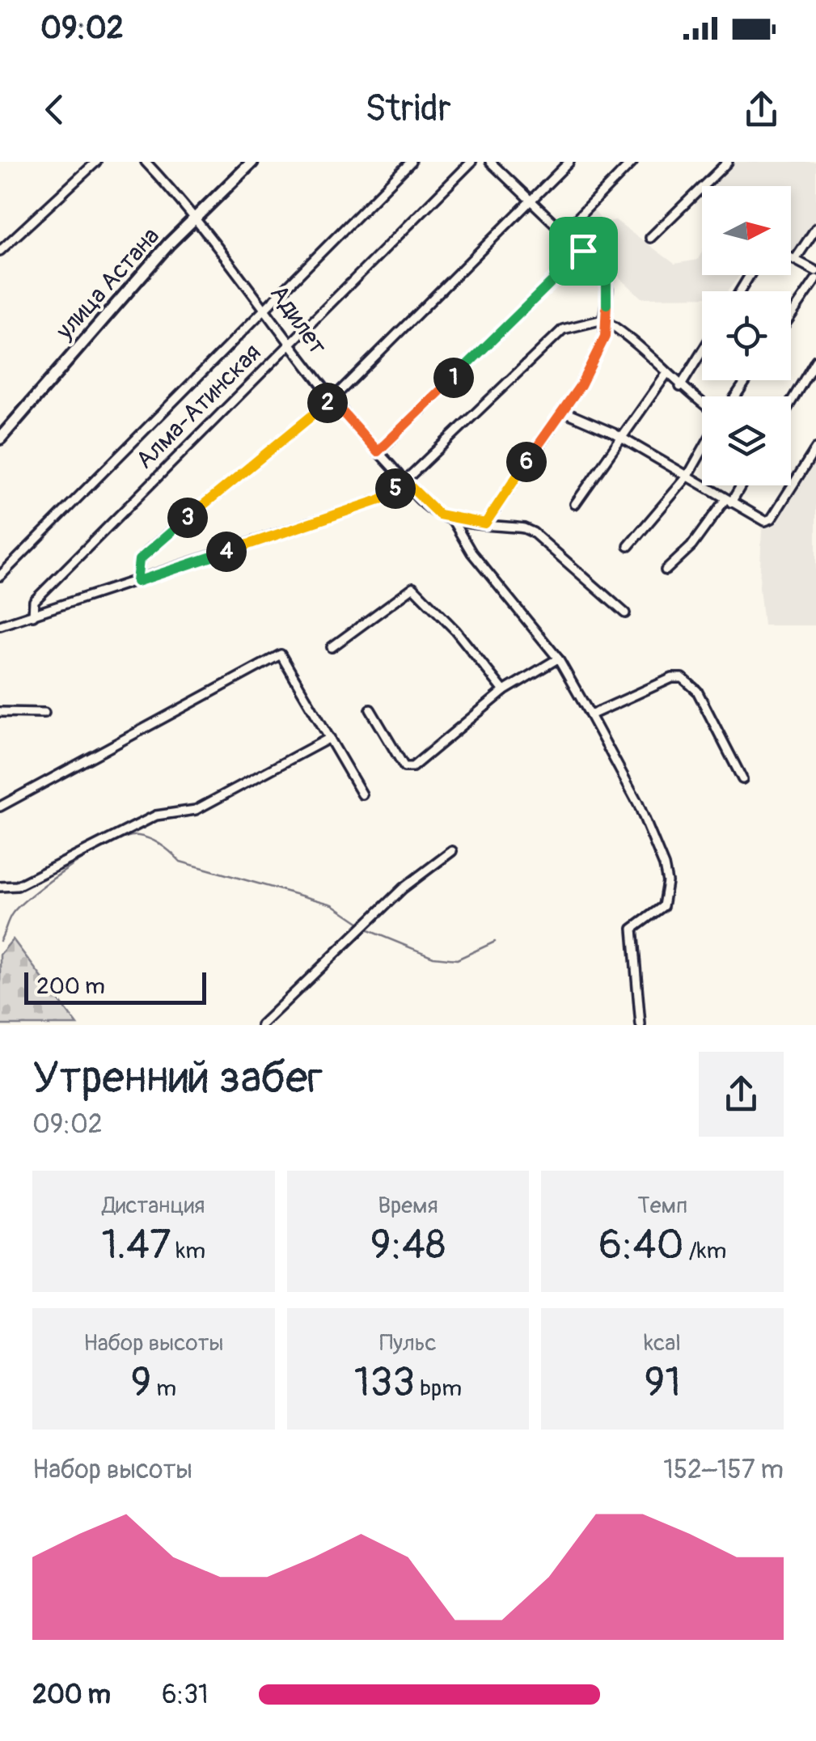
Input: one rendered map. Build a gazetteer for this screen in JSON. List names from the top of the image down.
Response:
{
  "streets": {
    "main road": ["улица Астана"],
    "street": ["Адилет", "Алма-Атинская"]
  },
  "crossings": [
    ["улица Астана", "Адилет"],
    ["Адилет", "Алма-Атинская"]
  ],
  "scale_bar": "200 m",
  "north": "right",
  "page": {
    "status": "09:02",
    "header": "Stridr",
    "pins": [
      "1",
      "2",
      "6",
      "5",
      "3",
      "4"
    ],
    "scale": "200 m",
    "heading": ["Утренний забег", "09:02"],
    "stats": [
      ["Дистанция", "1.47 km"],
      ["Время", "9:48"],
      ["Темп", "6:40 /km"],
      ["Набор высоты", "9 m"],
      ["Пульс", "133 bpm"],
      ["kcal", "91"]
    ],
    "chart": ["Набор высоты", "152–157 m"],
    "list": [
      {
        "name": "200 m",
        "note": "6:31"
      }
    ]
  }
}
